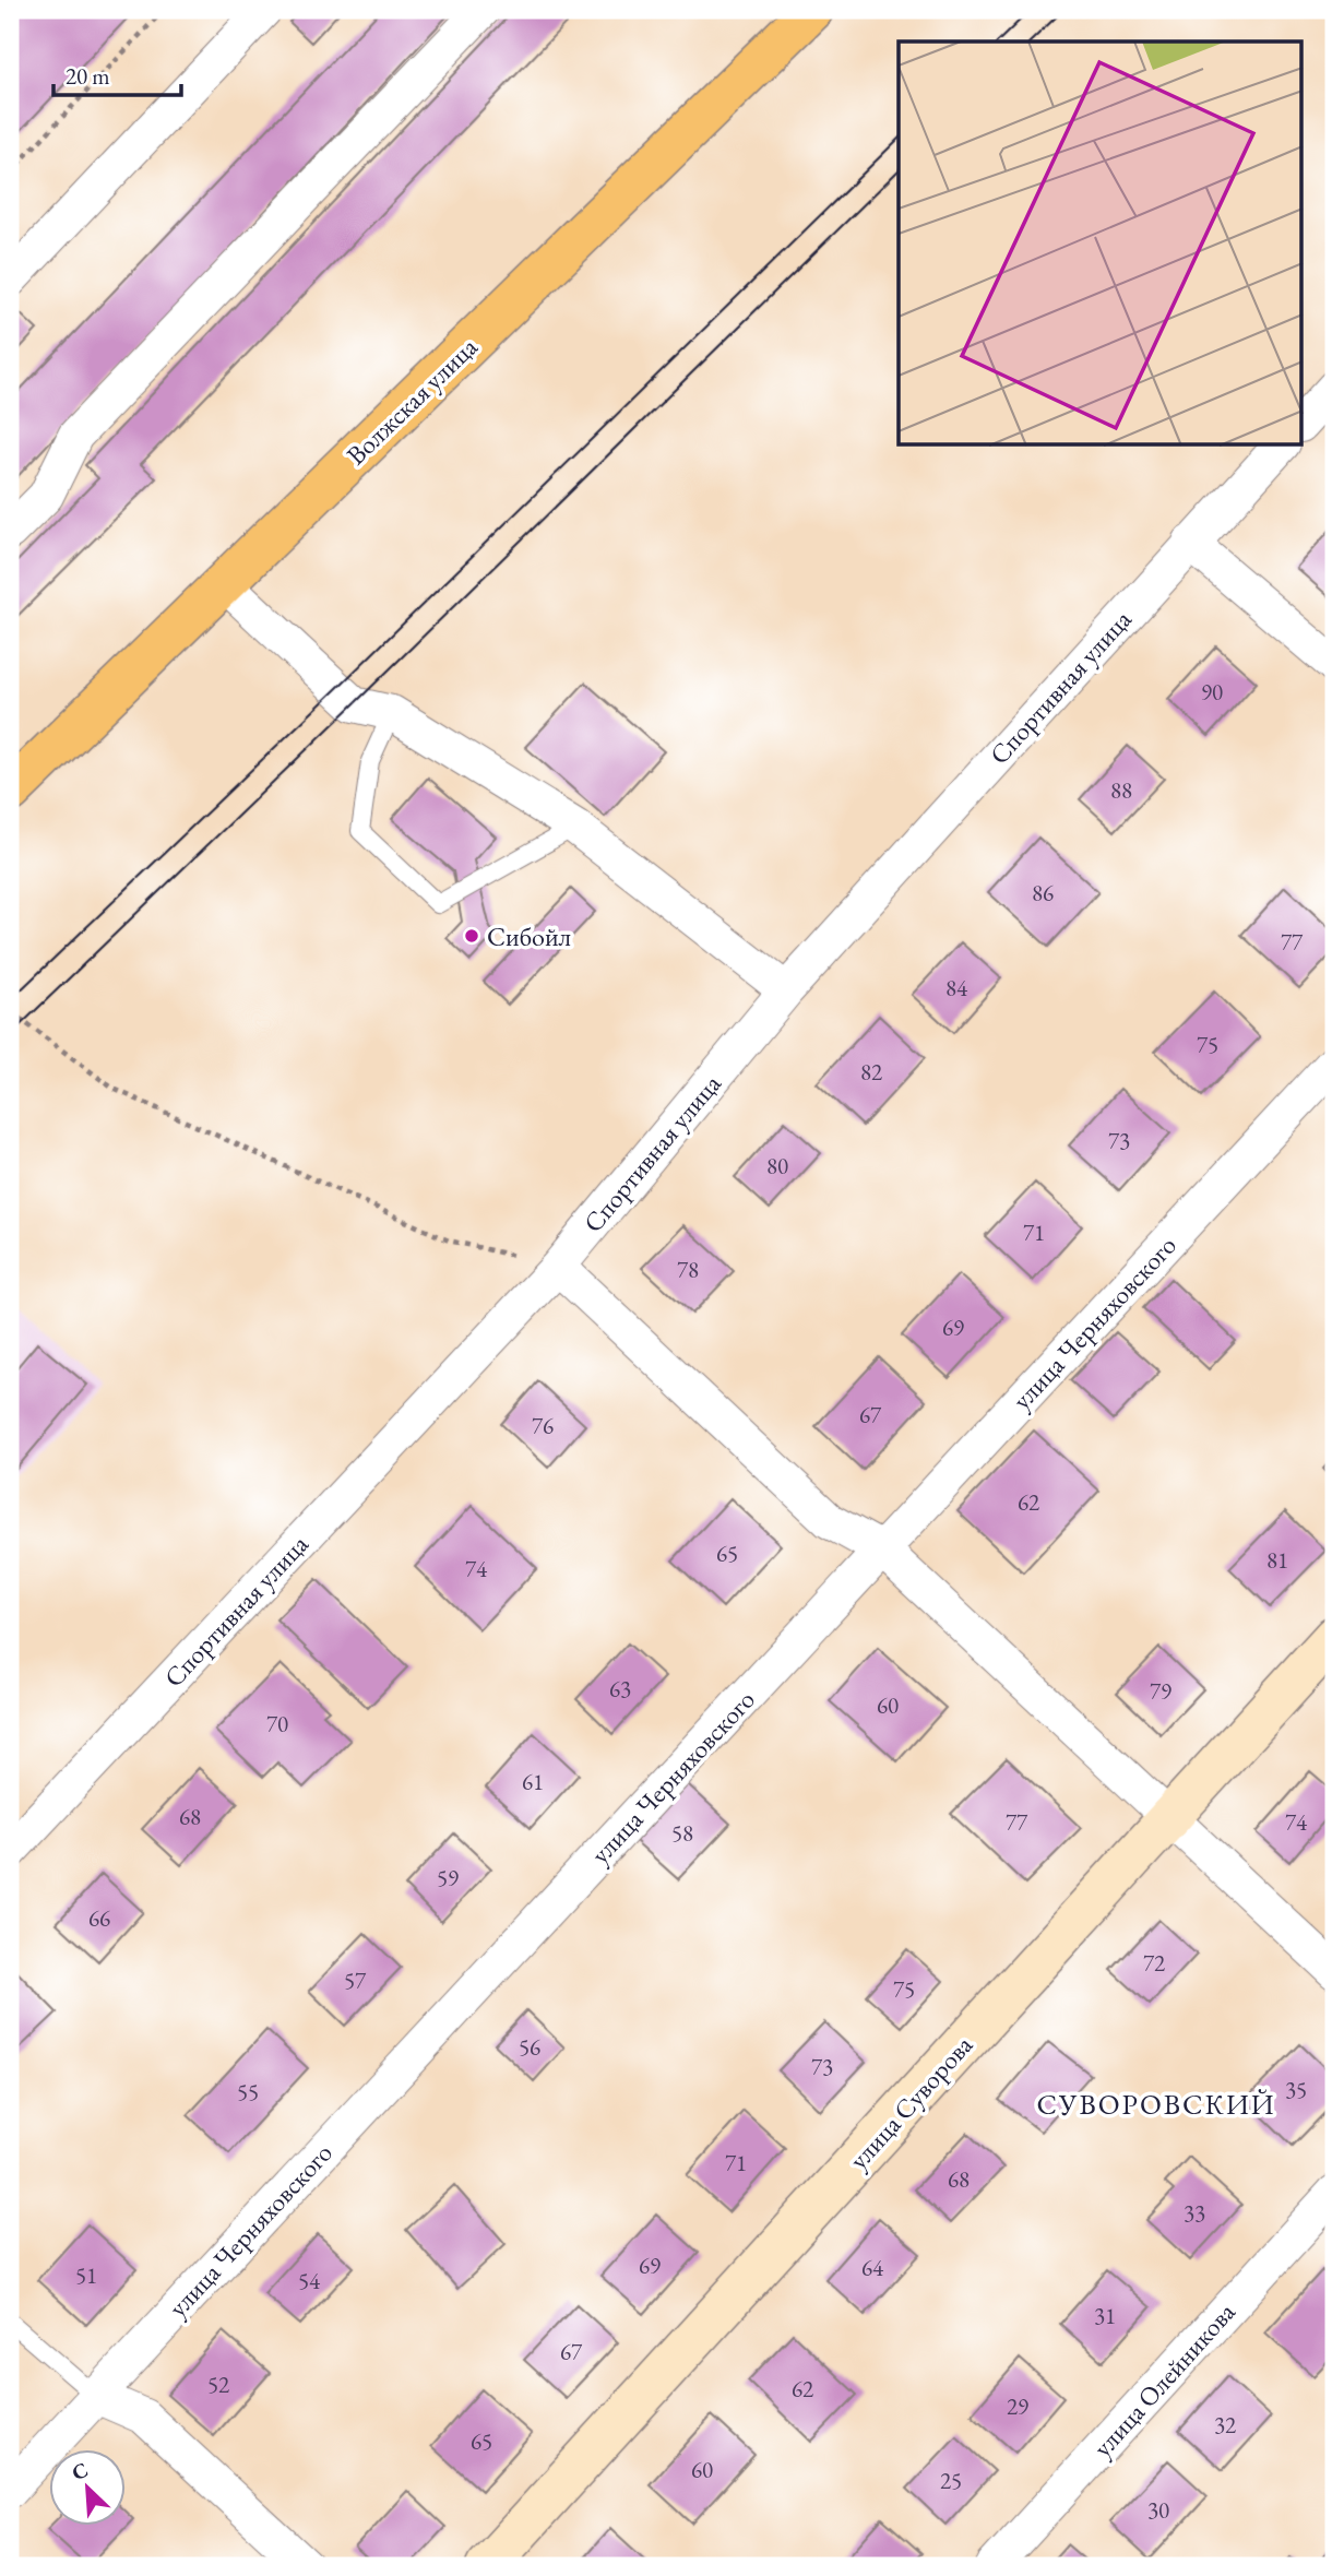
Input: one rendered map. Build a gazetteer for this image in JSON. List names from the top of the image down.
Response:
{
  "streets": {
    "main road": ["Волжская улица"],
    "street": [
      "Спортивная улица",
      "улица Черняховского",
      "улица Суворова",
      "улица Олейникова"
    ]
  },
  "districts": ["СУВОРОВСКИЙ"],
  "places": ["Сибойл"],
  "house_numbers": [
    "90",
    "88",
    "86",
    "77",
    "84",
    "75",
    "82",
    "73",
    "80",
    "71",
    "78",
    "69",
    "67",
    "76",
    "62",
    "65",
    "81",
    "74",
    "63",
    "79",
    "60",
    "70",
    "61",
    "68",
    "77",
    "74",
    "58",
    "59",
    "66",
    "72",
    "57",
    "75",
    "56",
    "73",
    "35",
    "55",
    "71",
    "68",
    "33",
    "69",
    "64",
    "51",
    "54",
    "31",
    "67",
    "52",
    "62",
    "29",
    "32",
    "65",
    "60",
    "25",
    "30"
  ],
  "scale_bar": "20 m",
  "north": "top left"
}
